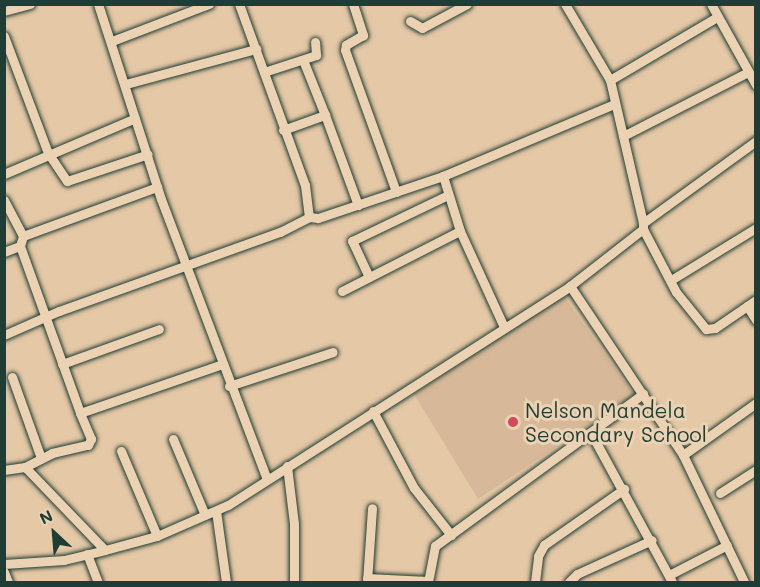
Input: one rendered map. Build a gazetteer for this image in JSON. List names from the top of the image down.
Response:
{
  "places": ["Nelson Mandela Secondary School"],
  "north": "top left"
}
